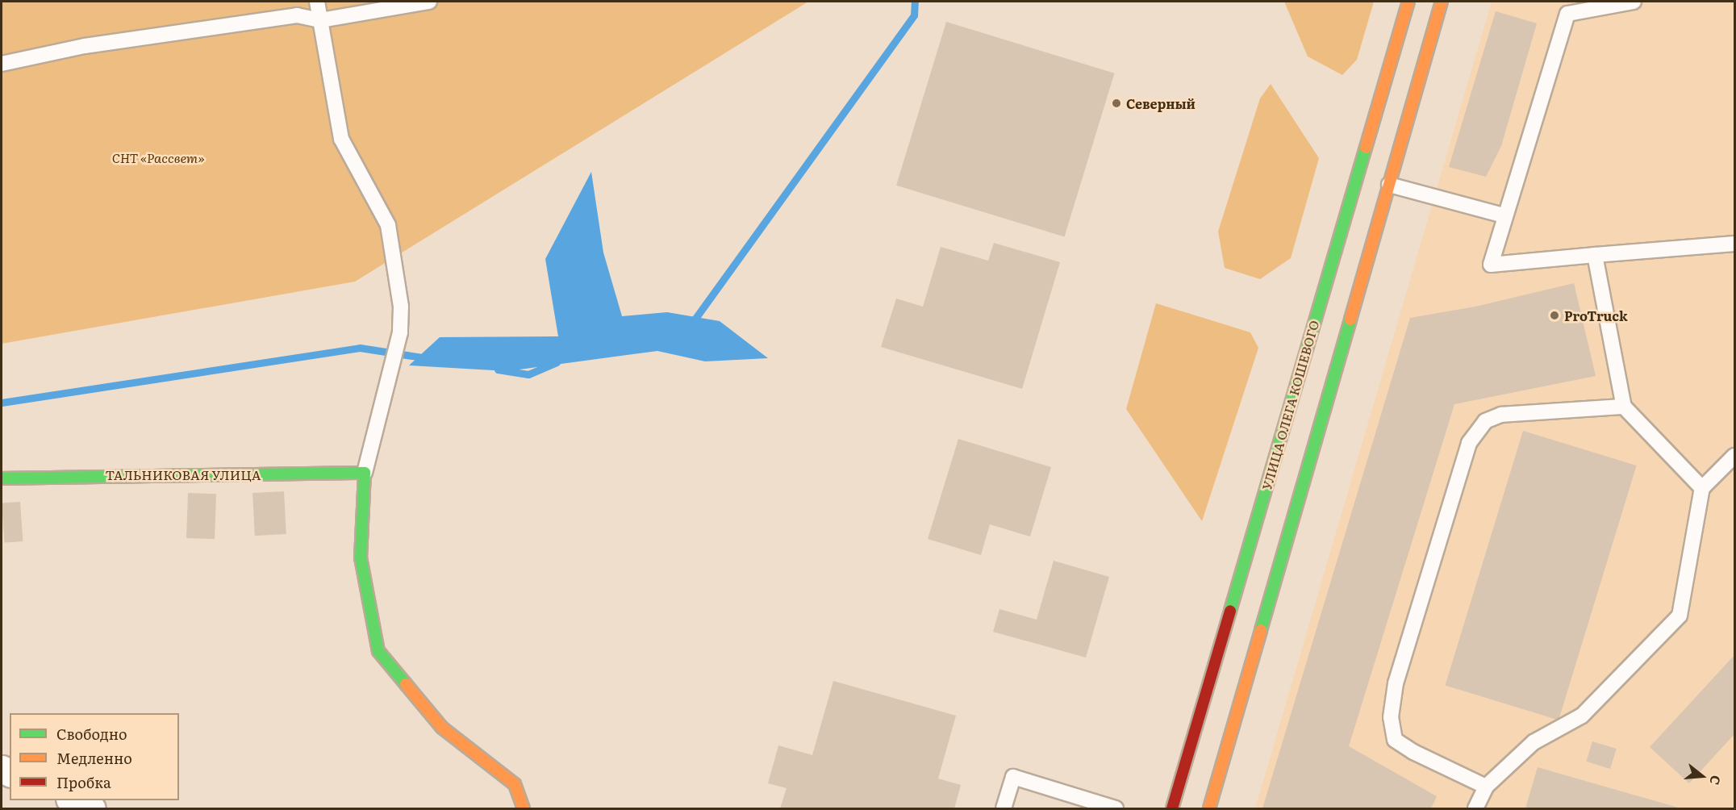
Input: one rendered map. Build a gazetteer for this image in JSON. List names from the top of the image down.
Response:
{
  "streets": {
    "main road": ["УЛИЦА ОЛЕГА КОШЕВОГО", "ТАЛЬНИКОВАЯ УЛИЦА"]
  },
  "parks": ["СНТ «Рассвет»"],
  "places": ["Северный", "ProTruck"],
  "legend": ["Свободно", "Медленно", "Пробка"],
  "north": "right"
}
